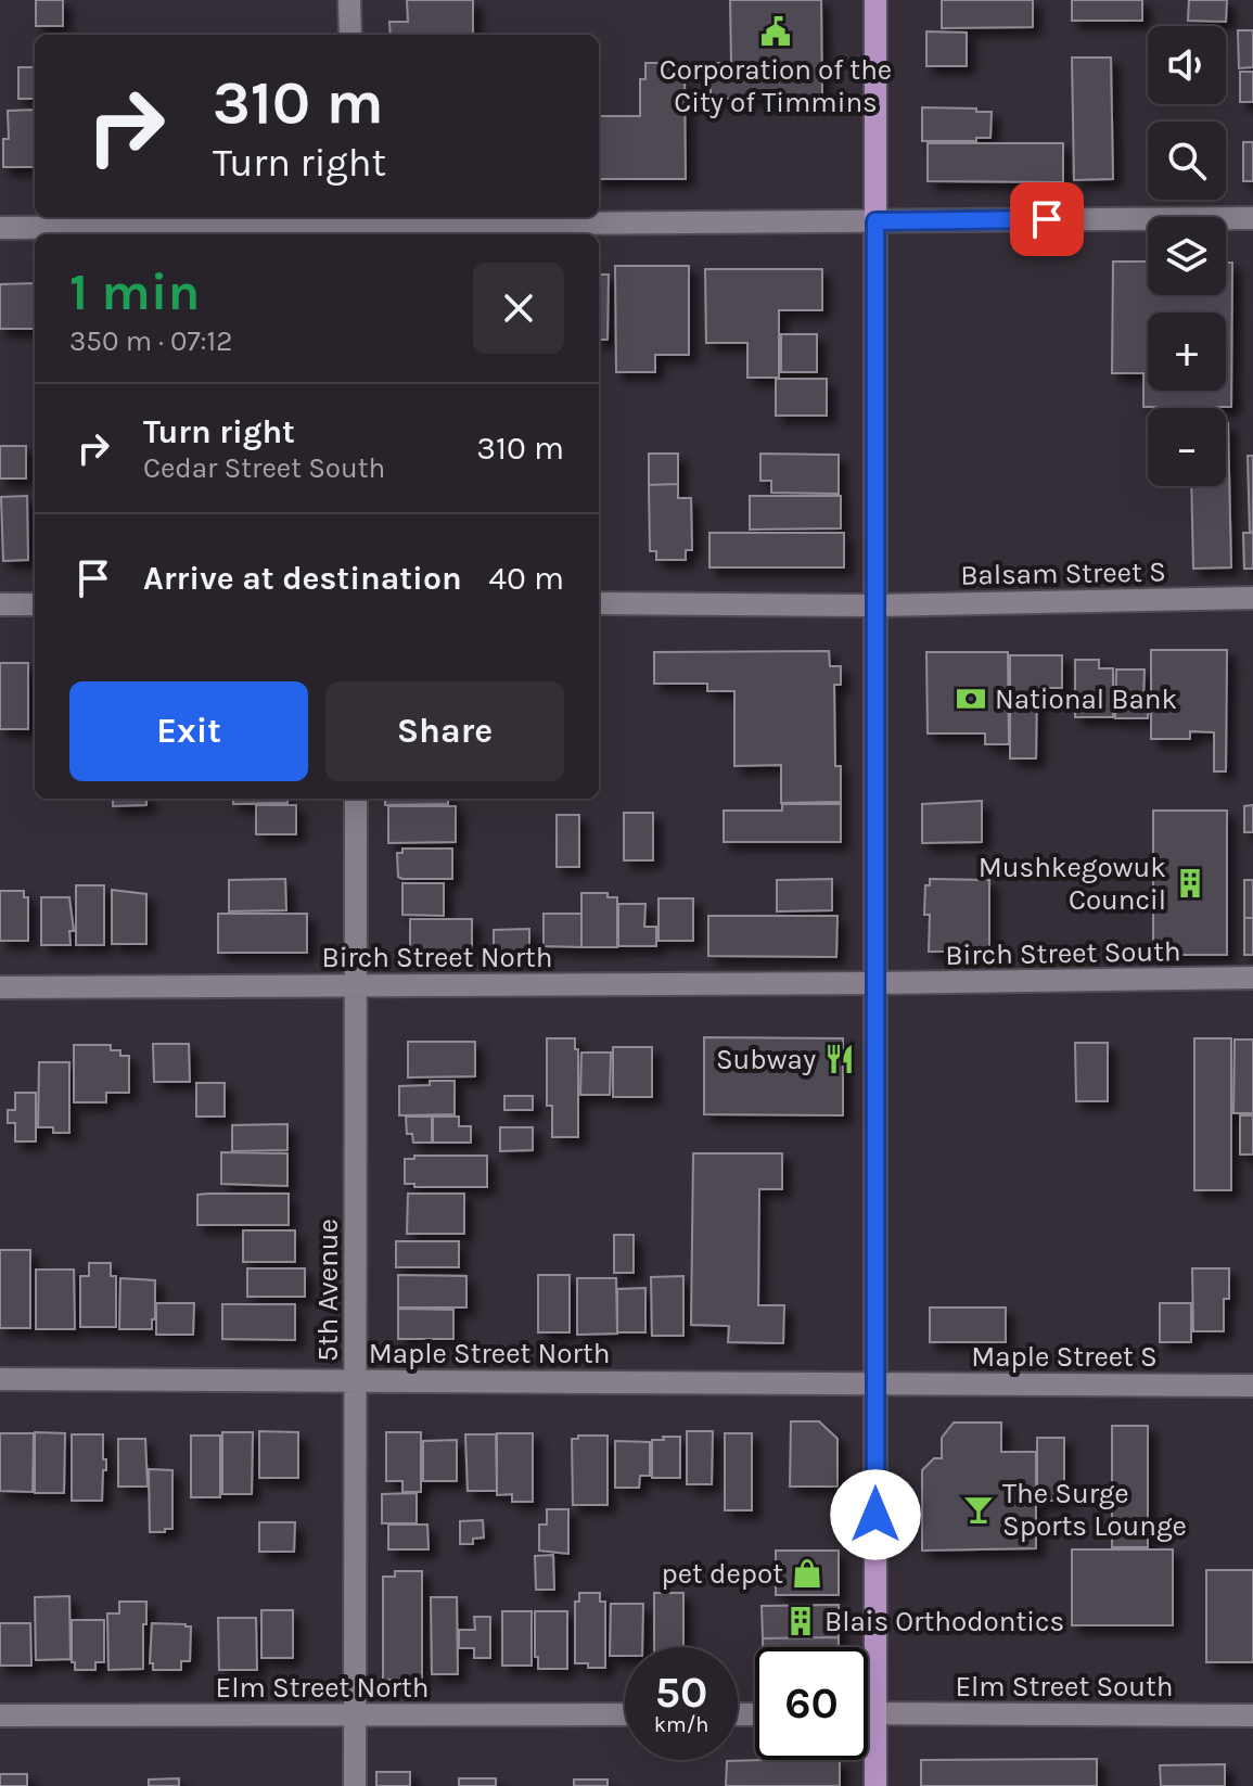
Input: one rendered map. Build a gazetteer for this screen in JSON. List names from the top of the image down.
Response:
{
  "streets": {
    "street": [
      "Balsam Street S",
      "Birch Street South",
      "Birch Street North",
      "5th Avenue",
      "Maple Street North",
      "Maple Street S",
      "Elm Street South",
      "Elm Street North"
    ]
  },
  "crossings": [
    ["Birch Street South", "Birch Street North"],
    ["Birch Street North", "5th Avenue"],
    ["5th Avenue", "Maple Street North"],
    ["5th Avenue", "Elm Street North"],
    ["Maple Street North", "Maple Street S"]
  ],
  "places": {
    "public building": ["Corporation of the City of Timmins"],
    "bank": ["National Bank"],
    "building": ["Mushkegowuk Council", "Blais Orthodontics"],
    "restaurant": ["Subway"],
    "bar": ["The Surge Sports Lounge"],
    "shop": ["pet depot"]
  },
  "page": {
    "map_buttons": ["+", "−"],
    "turn": ["310 m", "Turn right"],
    "heading": ["1 min", "350 m · 07:12"],
    "list": [
      {
        "name": "Turn right",
        "note": "Cedar Street South",
        "value": "310 m"
      },
      {
        "name": "Arrive at destination",
        "value": "40 m"
      }
    ],
    "buttons": ["Exit", "Share"],
    "speed": "50 km/h",
    "limit": "60"
  }
}
